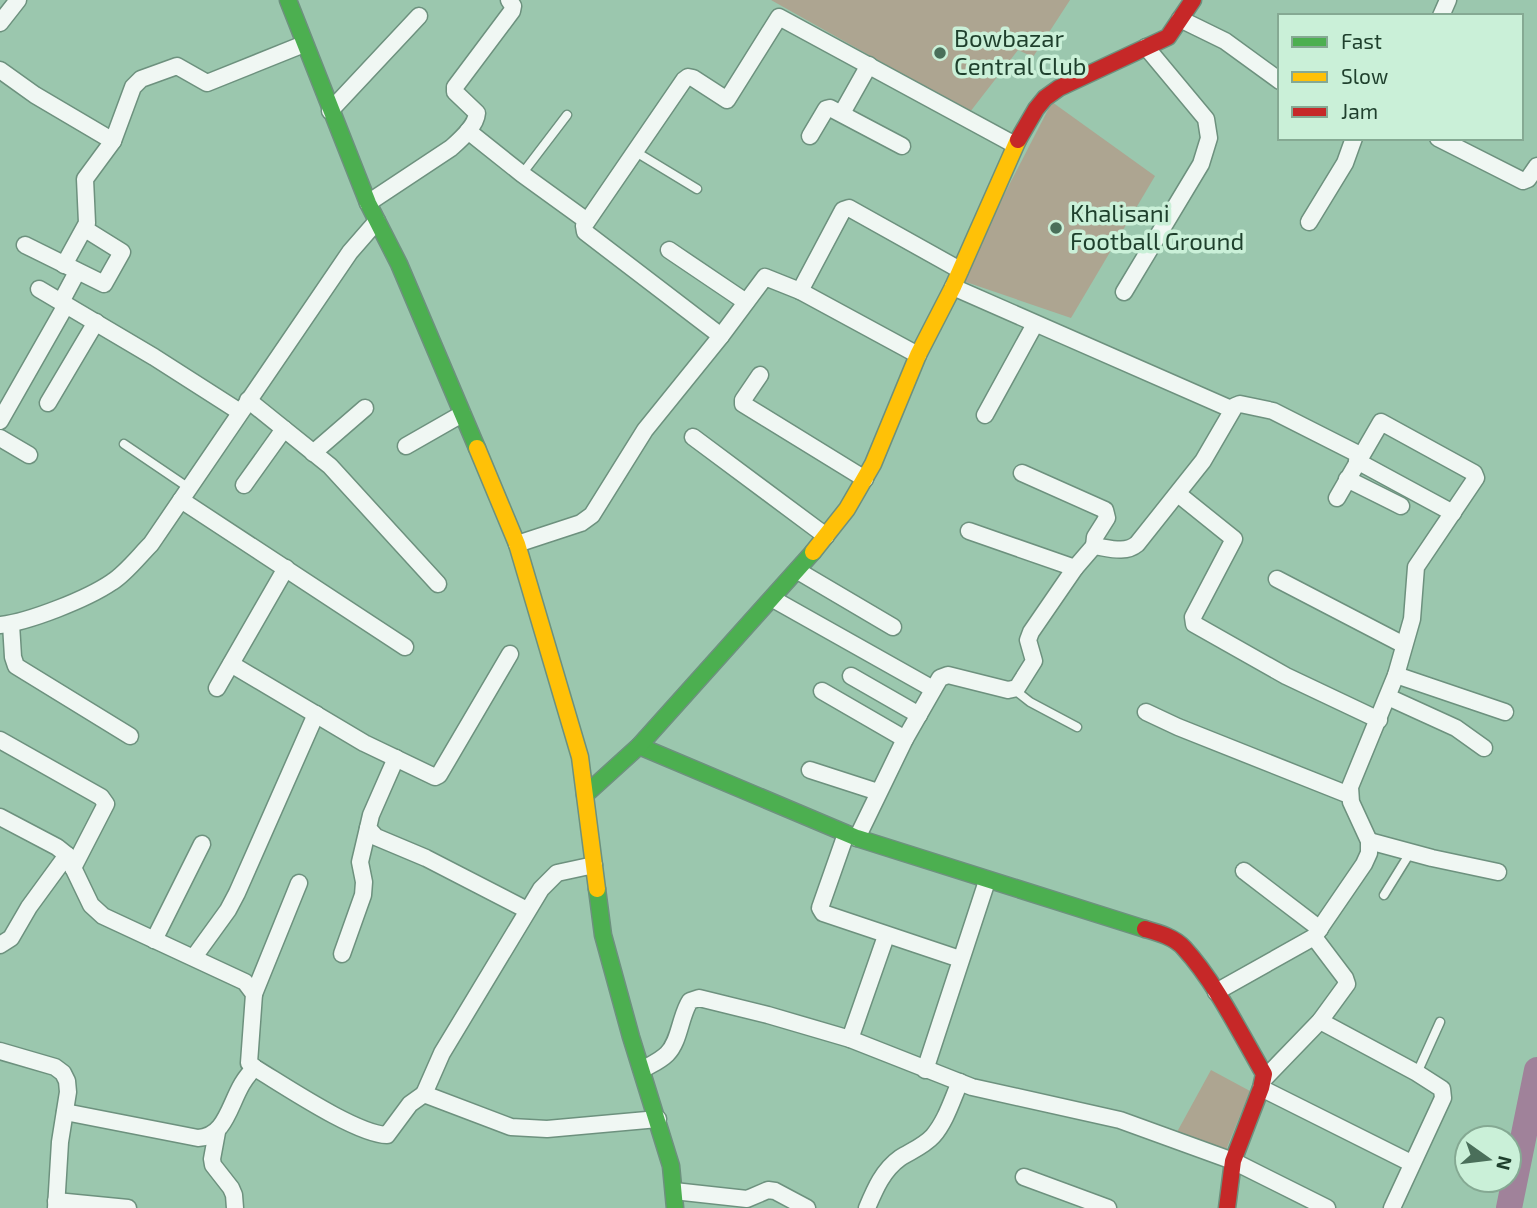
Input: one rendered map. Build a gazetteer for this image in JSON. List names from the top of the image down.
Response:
{
  "places": ["Bowbazar Central Club", "Khalisani Football Ground"],
  "legend": ["Fast", "Slow", "Jam"],
  "north": "right"
}
